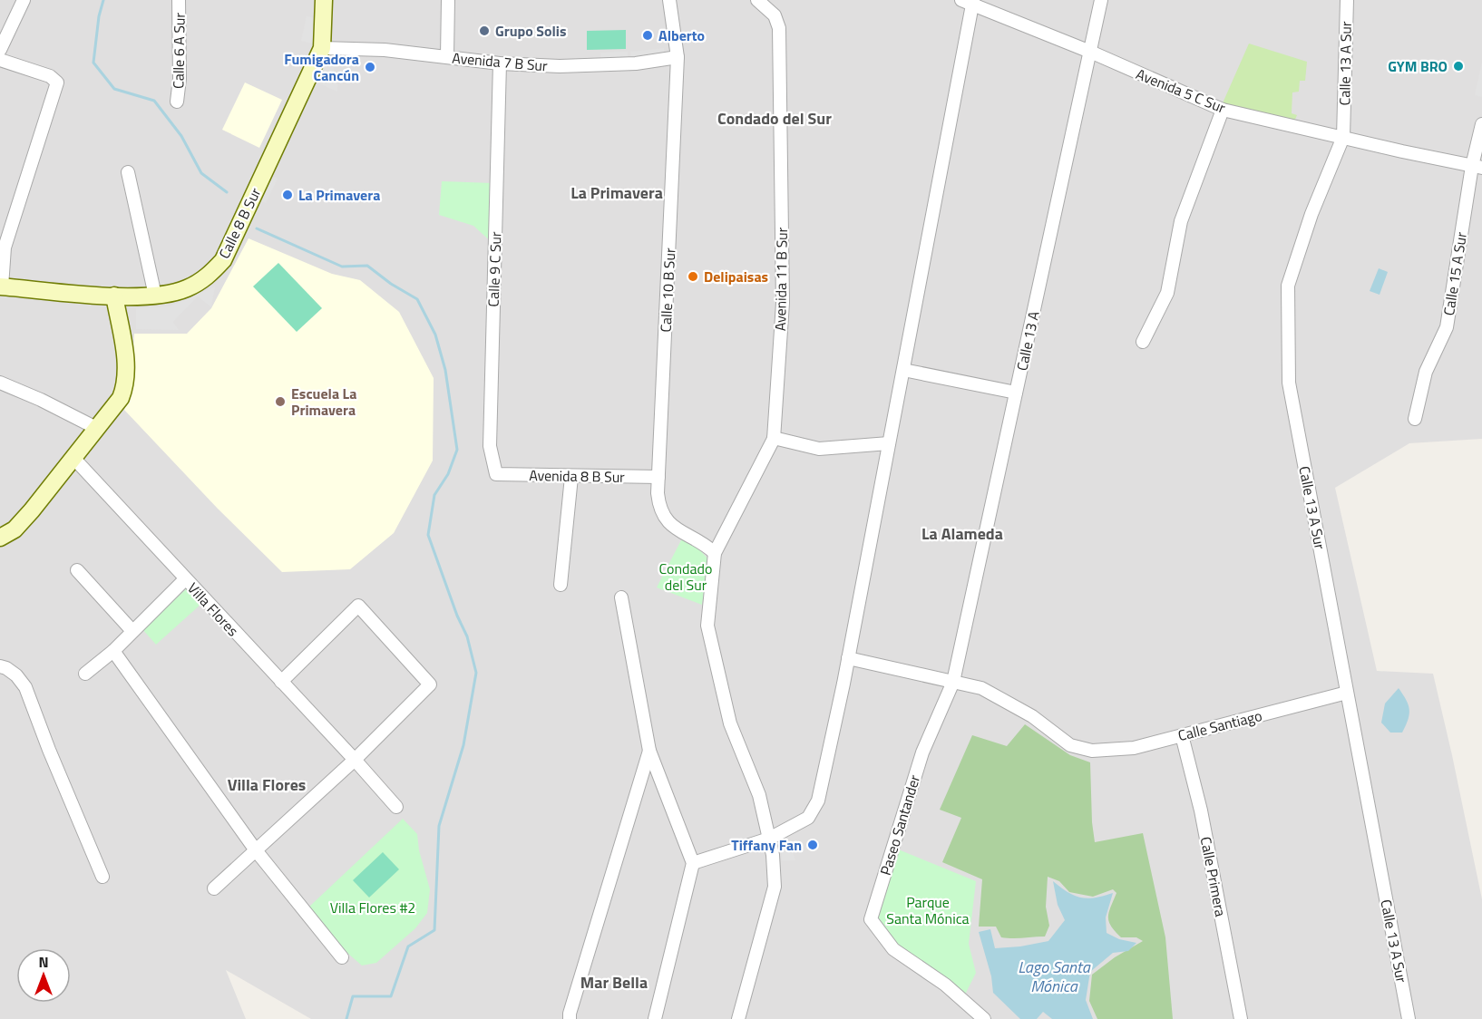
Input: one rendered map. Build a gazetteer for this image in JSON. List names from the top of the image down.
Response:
{
  "streets": {
    "street": [
      "Calle 6 A Sur",
      "Avenida 7 B Sur",
      "Calle 13 A Sur",
      "Avenida 5 C Sur",
      "Calle 8 B Sur",
      "Calle 9 C Sur",
      "Calle 15 A Sur",
      "Avenida 11 B Sur",
      "Calle 10 B Sur",
      "Calle 13 A",
      "Avenida 8 B Sur",
      "Villa Flores",
      "Calle Santiago",
      "Paseo Santander",
      "Calle Primera"
    ]
  },
  "crossings": [
    ["Avenida 7 B Sur", "Calle 8 B Sur"],
    ["Avenida 7 B Sur", "Calle 9 C Sur"],
    ["Avenida 7 B Sur", "Calle 10 B Sur"],
    ["Calle 13 A Sur", "Avenida 5 C Sur"],
    ["Calle 13 A Sur", "Calle Santiago"],
    ["Avenida 5 C Sur", "Calle 15 A Sur"],
    ["Avenida 5 C Sur", "Calle 13 A"],
    ["Calle 9 C Sur", "Avenida 8 B Sur"],
    ["Avenida 11 B Sur", "Calle 10 B Sur"],
    ["Calle 10 B Sur", "Avenida 8 B Sur"],
    ["Calle 13 A", "Calle Santiago"],
    ["Calle 13 A", "Paseo Santander"],
    ["Calle Santiago", "Paseo Santander"],
    ["Calle Santiago", "Calle Primera"]
  ],
  "districts": [
    "Condado del Sur",
    "La Primavera",
    "La Alameda",
    "Villa Flores",
    "Mar Bella"
  ],
  "water": ["Lago Santa Mónica"],
  "parks": ["Condado del Sur", "Parque Santa Mónica", "Villa Flores #2"],
  "places": [
    "Grupo Solis",
    "Alberto",
    "GYM BRO",
    "Fumigadora Cancún",
    "La Primavera",
    "Delipaisas",
    "Escuela La Primavera",
    "Tiffany Fan"
  ],
  "north": "top"
}
